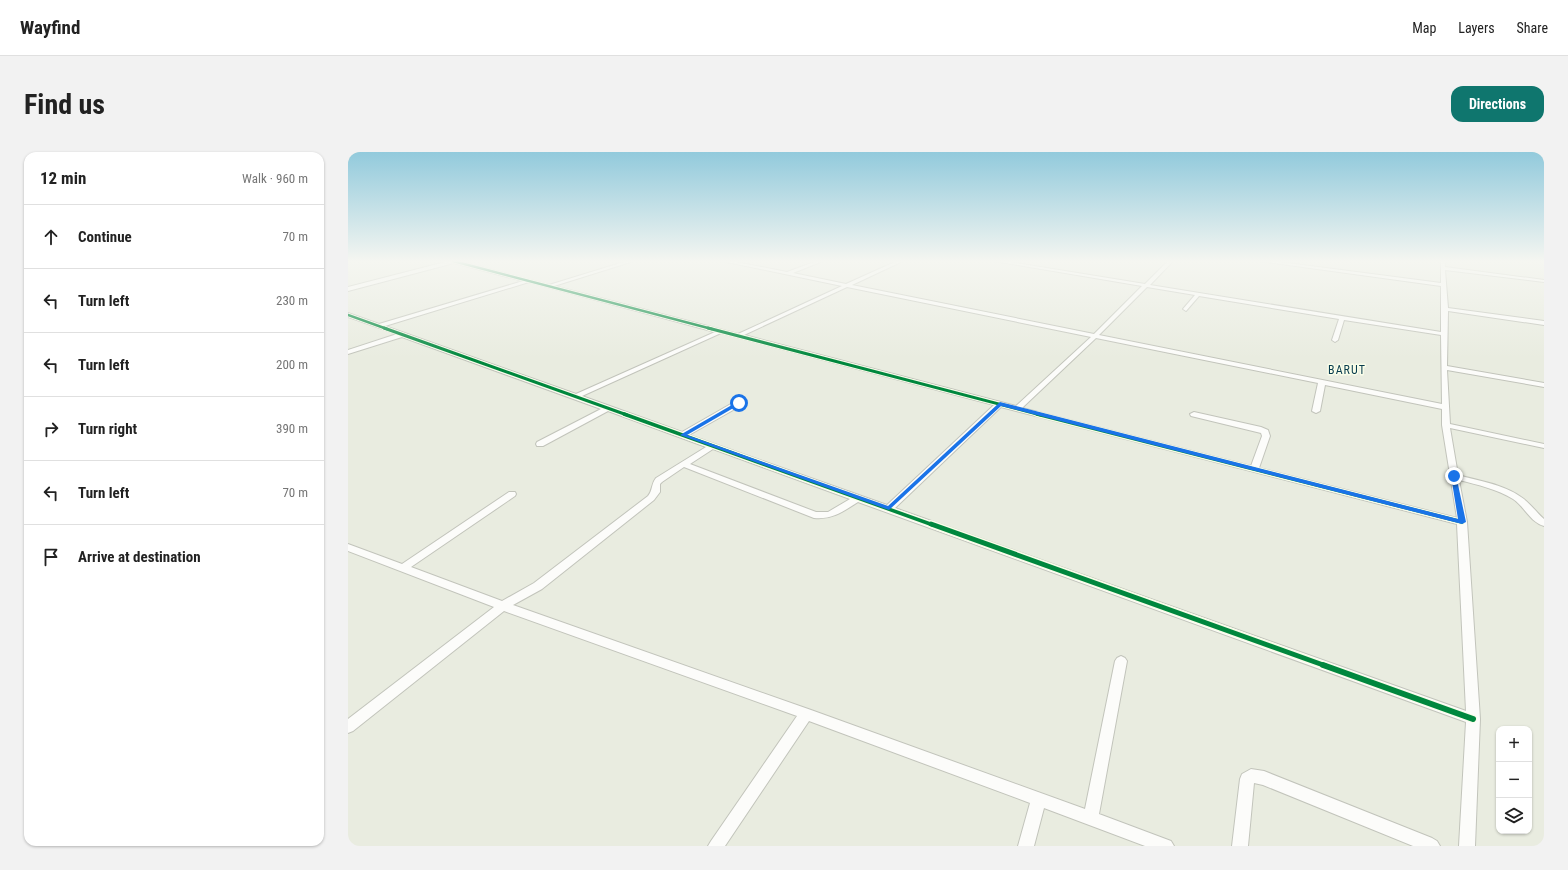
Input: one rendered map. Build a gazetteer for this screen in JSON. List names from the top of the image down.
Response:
{
  "districts": ["BARUT"],
  "page": {
    "header": "Wayfind",
    "nav": ["Map", "Layers", "Share"],
    "buttons": "Directions",
    "title": "Find us",
    "heading": ["12 min", "Walk · 960 m"],
    "list": [
      ["Continue", "70 m"],
      ["Turn left", "230 m"],
      ["Turn left", "200 m"],
      ["Turn right", "390 m"],
      ["Turn left", "70 m"],
      "Arrive at destination"
    ],
    "map_buttons": ["+", "−"]
  }
}
